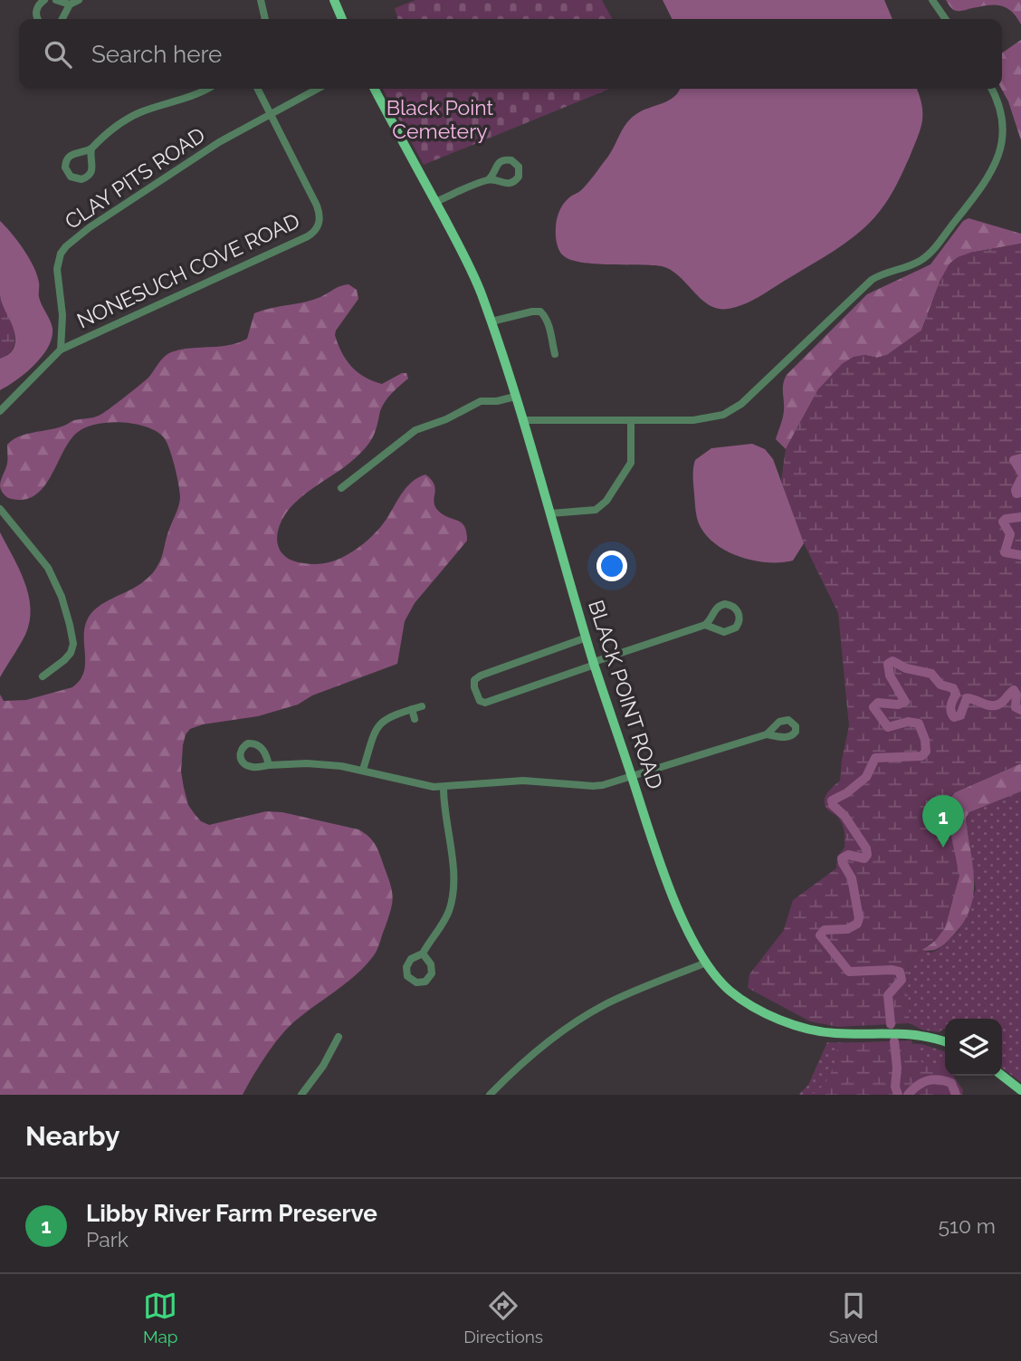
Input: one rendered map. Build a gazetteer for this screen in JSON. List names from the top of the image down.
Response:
{
  "streets": {
    "main road": ["BLACK POINT ROAD"],
    "street": ["CLAY PITS ROAD", "NONESUCH COVE ROAD"]
  },
  "crossings": [
    ["CLAY PITS ROAD", "NONESUCH COVE ROAD"]
  ],
  "parks": ["Black Point Cemetery"],
  "page": {
    "search": "Search here",
    "pins": "1",
    "heading": "Nearby",
    "list": [
      {
        "mark": "1",
        "name": "Libby River Farm Preserve",
        "note": "Park",
        "value": "510 m"
      }
    ],
    "nav": ["Map", "Directions", "Saved"]
  }
}
